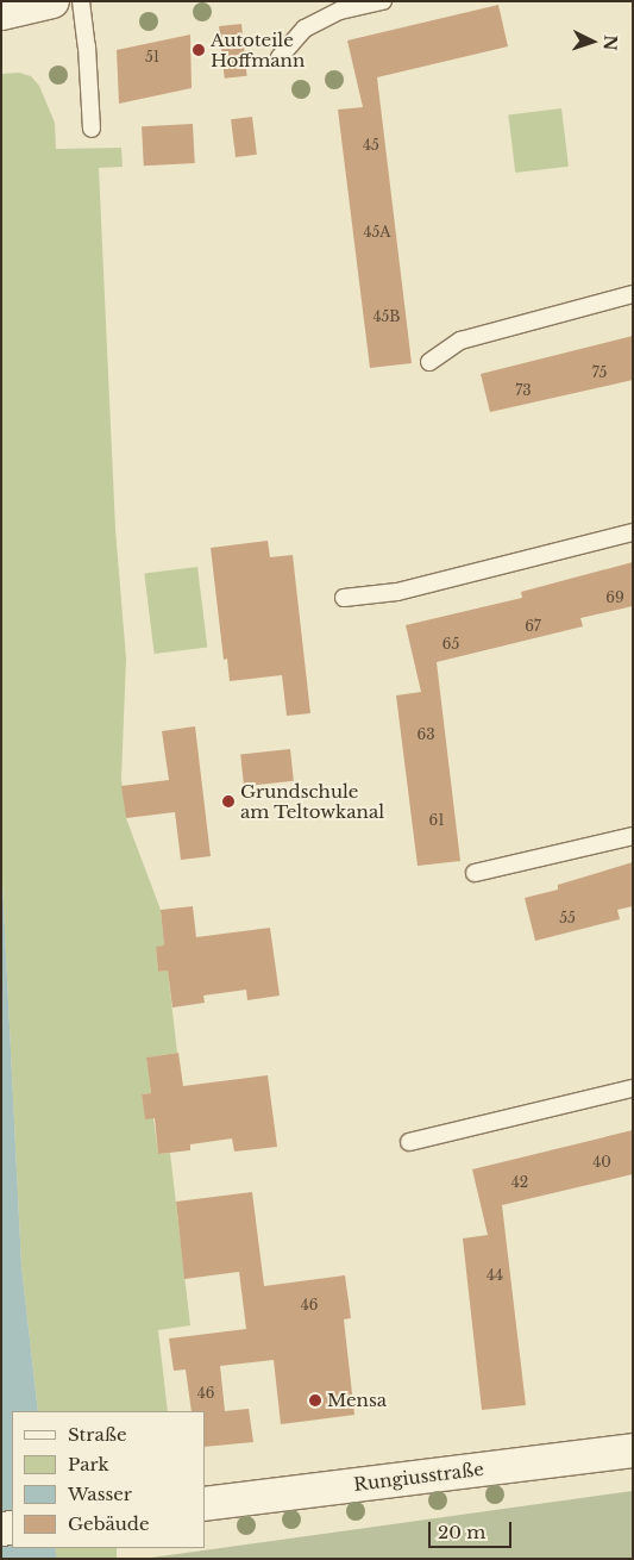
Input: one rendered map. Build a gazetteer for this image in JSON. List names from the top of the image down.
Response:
{
  "streets": {
    "street": ["Rungiusstraße"]
  },
  "places": ["Autoteile Hoffmann", "Grundschule am Teltowkanal", "Mensa"],
  "house_numbers": [
    "51",
    "45",
    "45A",
    "45B",
    "75",
    "73",
    "69",
    "67",
    "65",
    "63",
    "61",
    "55",
    "40",
    "42",
    "44",
    "46",
    "46"
  ],
  "legend": [
    "Straße",
    "Park",
    "Wasser",
    "Gebäude"
  ],
  "scale_bar": "20 m",
  "north": "right"
}
